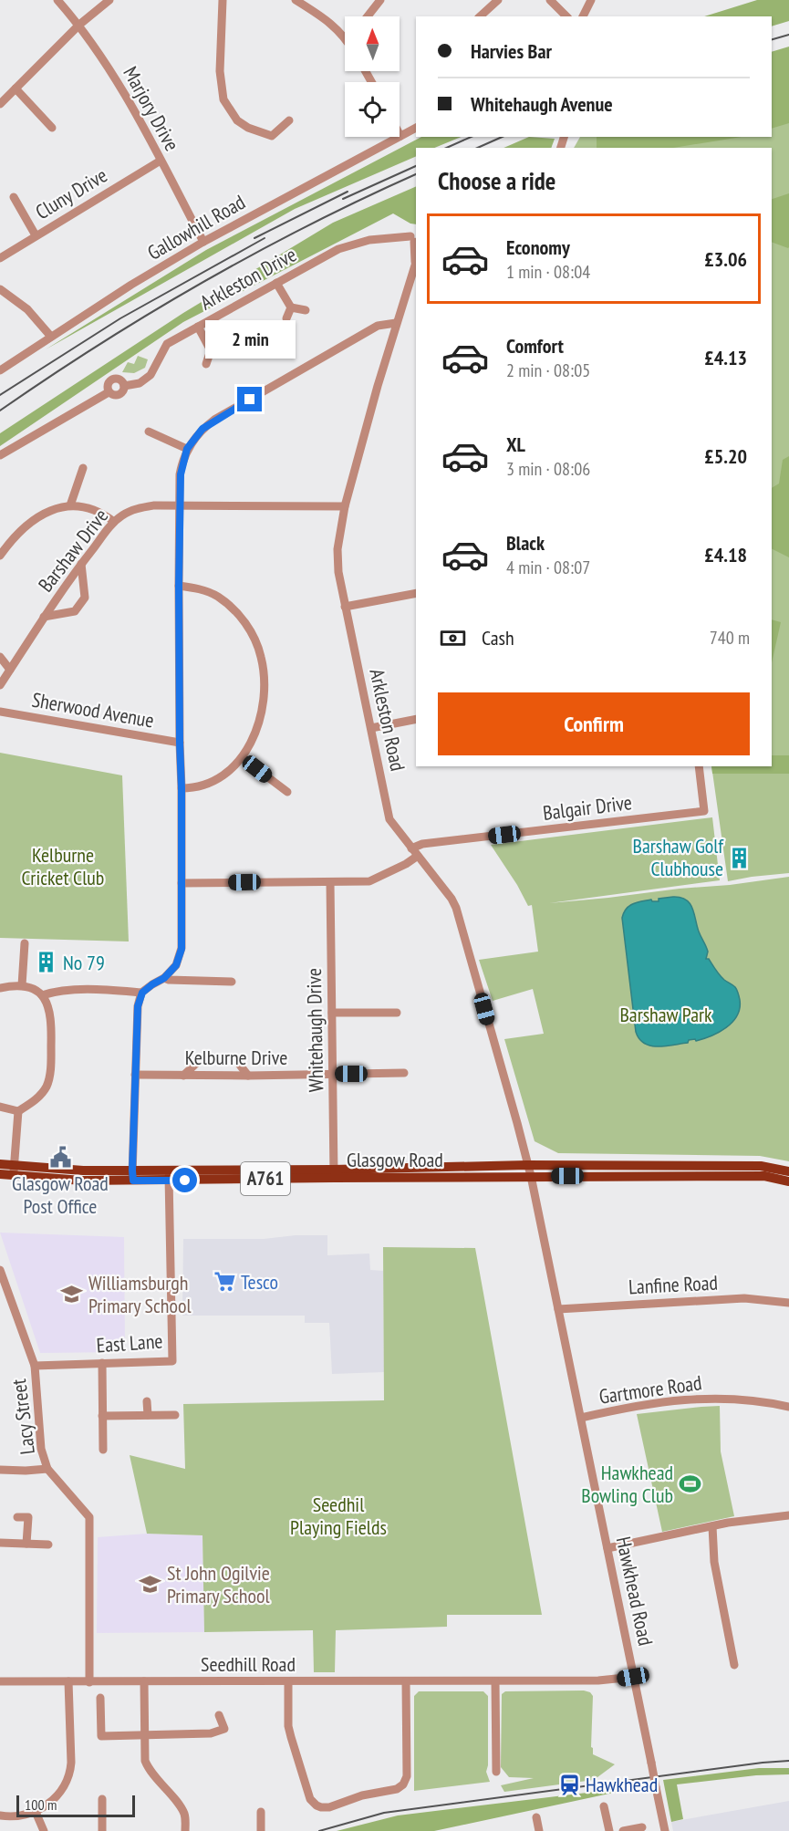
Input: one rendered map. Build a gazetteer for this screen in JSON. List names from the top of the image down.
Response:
{
  "streets": {
    "main road": ["Glasgow Road", "A761"],
    "street": [
      "Marjory Drive",
      "Cluny Drive",
      "Gallowhill Road",
      "Arkleston Drive",
      "Barshaw Drive",
      "Sherwood Avenue",
      "Arkleston Road",
      "Balgair Drive",
      "Whitehaugh Drive",
      "Kelburne Drive",
      "Lanfine Road",
      "East Lane",
      "Gartmore Road",
      "Lacy Street",
      "Hawkhead Road",
      "Seedhill Road"
    ]
  },
  "crossings": [
    ["Marjory Drive", "Cluny Drive"],
    ["Marjory Drive", "Gallowhill Road"],
    ["Arkleston Drive", "Arkleston Road"],
    ["Barshaw Drive", "Arkleston Road"],
    ["Arkleston Road", "Balgair Drive"],
    ["Arkleston Road", "Glasgow Road"],
    ["Arkleston Road", "Hawkhead Road"],
    ["Whitehaugh Drive", "Kelburne Drive"],
    ["Whitehaugh Drive", "Glasgow Road"],
    ["Glasgow Road", "East Lane"],
    ["Glasgow Road", "Hawkhead Road"],
    ["Lanfine Road", "Hawkhead Road"],
    ["East Lane", "Lacy Street"],
    ["Gartmore Road", "Hawkhead Road"],
    ["Lacy Street", "Seedhill Road"],
    ["Hawkhead Road", "Seedhill Road"]
  ],
  "parks": ["Kelburne Cricket Club", "Barshaw Park", "Seedhil Playing Fields"],
  "places": {
    "building": ["Barshaw Golf Clubhouse", "No 79"],
    "public building": ["Glasgow Road Post Office"],
    "supermarket": ["Tesco"],
    "school or university": ["Williamsburgh Primary School", "St John Ogilvie Primary School"],
    "sports": ["Hawkhead Bowling Club"],
    "station": ["Hawkhead"]
  },
  "scale_bar": "100 m",
  "north": "top",
  "page": {
    "banner": ["Harvies Bar", "Whitehaugh Avenue"],
    "heading": "Choose a ride",
    "list": [
      {
        "name": "Economy",
        "note": "1 min · 08:04",
        "value": "£3.06"
      },
      {
        "name": "Comfort",
        "note": "2 min · 08:05",
        "value": "£4.13"
      },
      {
        "name": "XL",
        "note": "3 min · 08:06",
        "value": "£5.20"
      },
      {
        "name": "Black",
        "note": "4 min · 08:07",
        "value": "£4.18"
      }
    ],
    "bubble": "2 min",
    "pay": ["Cash", "740 m"],
    "buttons": "Confirm",
    "scale": "100 m"
  }
}
